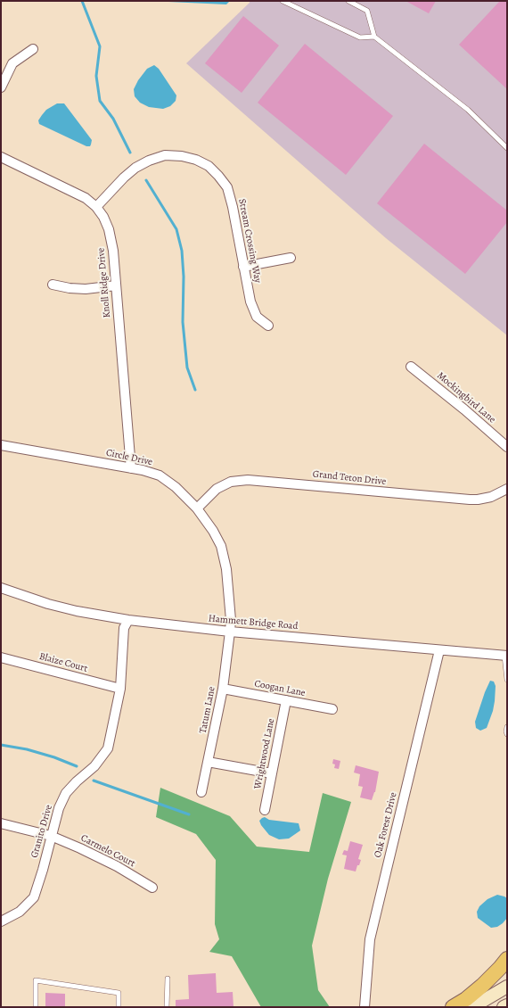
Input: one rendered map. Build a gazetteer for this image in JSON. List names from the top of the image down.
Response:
{
  "streets": {
    "street": [
      "Stream Crossing Way",
      "Knoll Ridge Drive",
      "Mockingbird Lane",
      "Circle Drive",
      "Grand Teton Drive",
      "Hammett Bridge Road",
      "Blaize Court",
      "Coogan Lane",
      "Tatum Lane",
      "Wrightwood Lane",
      "Oak Forest Drive",
      "Granito Drive",
      "Carmelo Court"
    ]
  },
  "crossings": [
    ["Stream Crossing Way", "Knoll Ridge Drive"],
    ["Knoll Ridge Drive", "Circle Drive"],
    ["Circle Drive", "Grand Teton Drive"],
    ["Circle Drive", "Hammett Bridge Road"],
    ["Circle Drive", "Tatum Lane"],
    ["Hammett Bridge Road", "Tatum Lane"],
    ["Hammett Bridge Road", "Oak Forest Drive"],
    ["Hammett Bridge Road", "Granito Drive"],
    ["Blaize Court", "Granito Drive"],
    ["Coogan Lane", "Tatum Lane"],
    ["Coogan Lane", "Wrightwood Lane"],
    ["Granito Drive", "Carmelo Court"]
  ]
}
